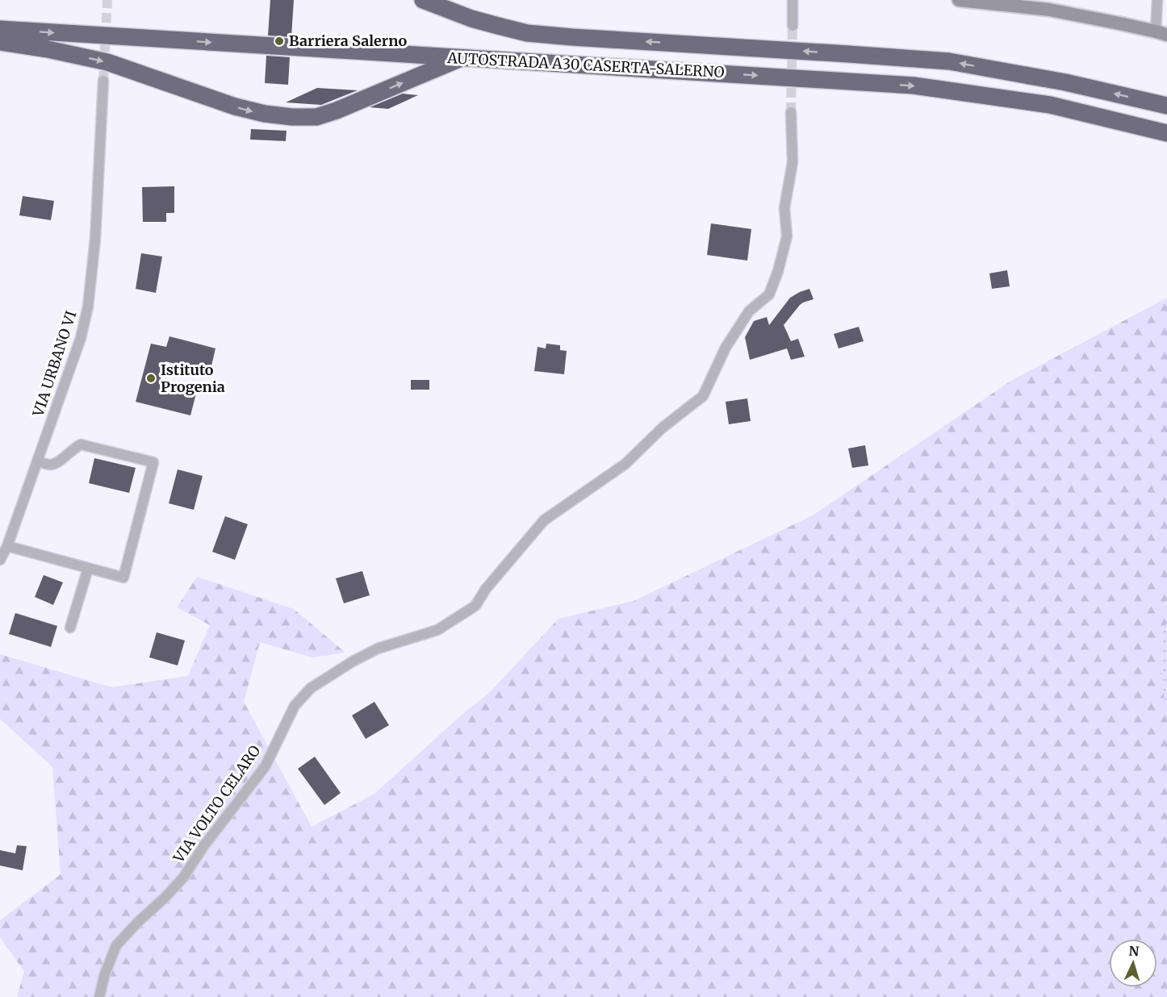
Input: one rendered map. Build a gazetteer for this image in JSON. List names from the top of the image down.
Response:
{
  "streets": {
    "highway": ["AUTOSTRADA A30 CASERTA-SALERNO"],
    "street": ["VIA URBANO VI", "VIA VOLTO CELARO"]
  },
  "places": ["Barriera Salerno", "Istituto Progenia"],
  "north": "top"
}
